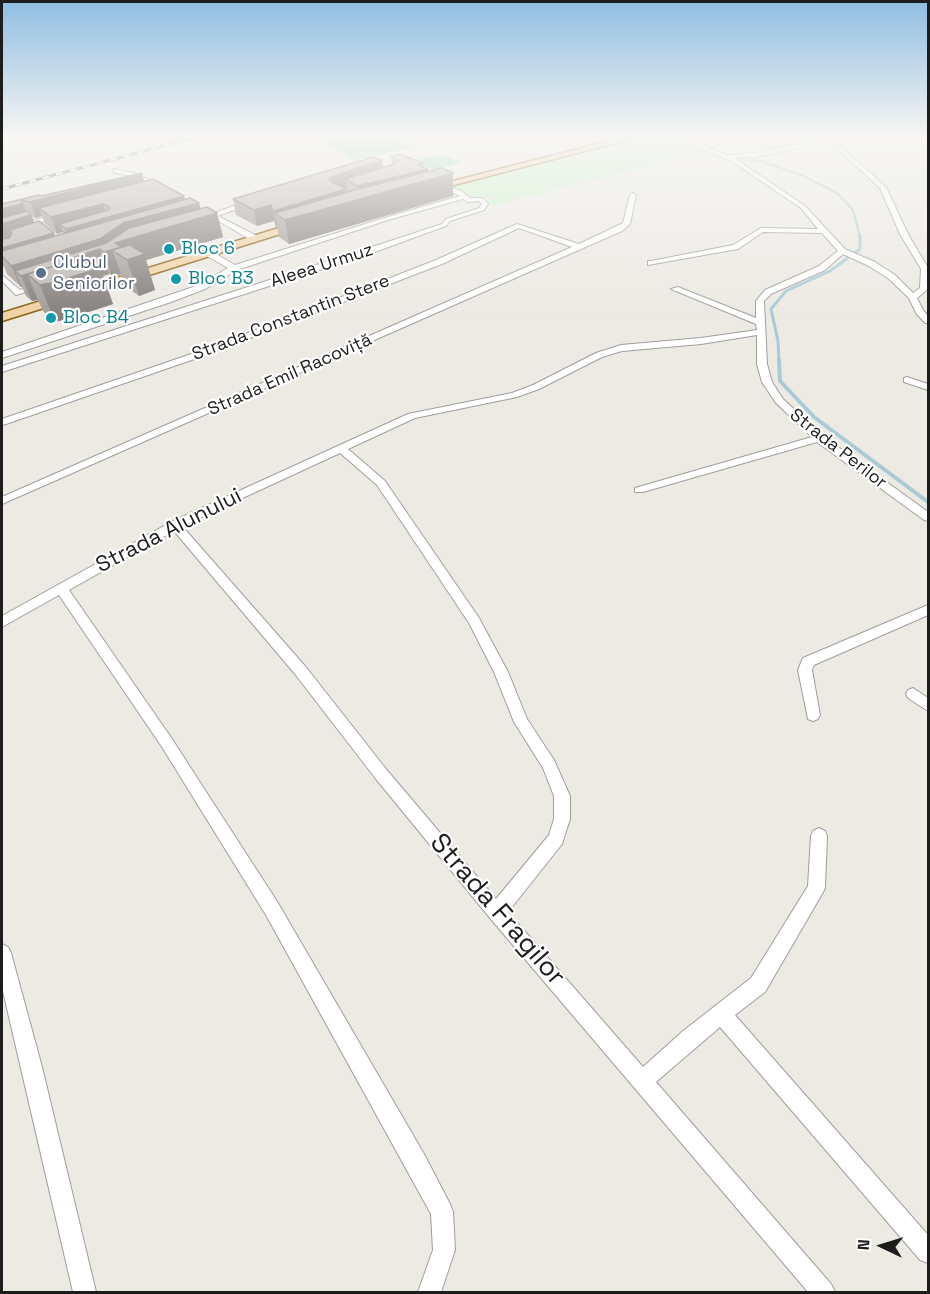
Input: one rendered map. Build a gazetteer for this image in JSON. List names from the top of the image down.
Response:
{
  "streets": {
    "street": [
      "Aleea Urmuz",
      "Strada Constantin Stere",
      "Strada Emil Racoviță",
      "Strada Perilor",
      "Strada Alunului",
      "Strada Fragilor"
    ]
  },
  "crossings": [
    ["Strada Constantin Stere", "Strada Emil Racoviță"],
    ["Strada Perilor", "Strada Alunului"],
    ["Strada Alunului", "Strada Fragilor"]
  ],
  "places": [
    "Bloc 6",
    "Clubul Seniorilor",
    "Bloc B3",
    "Bloc B4"
  ],
  "north": "left"
}
